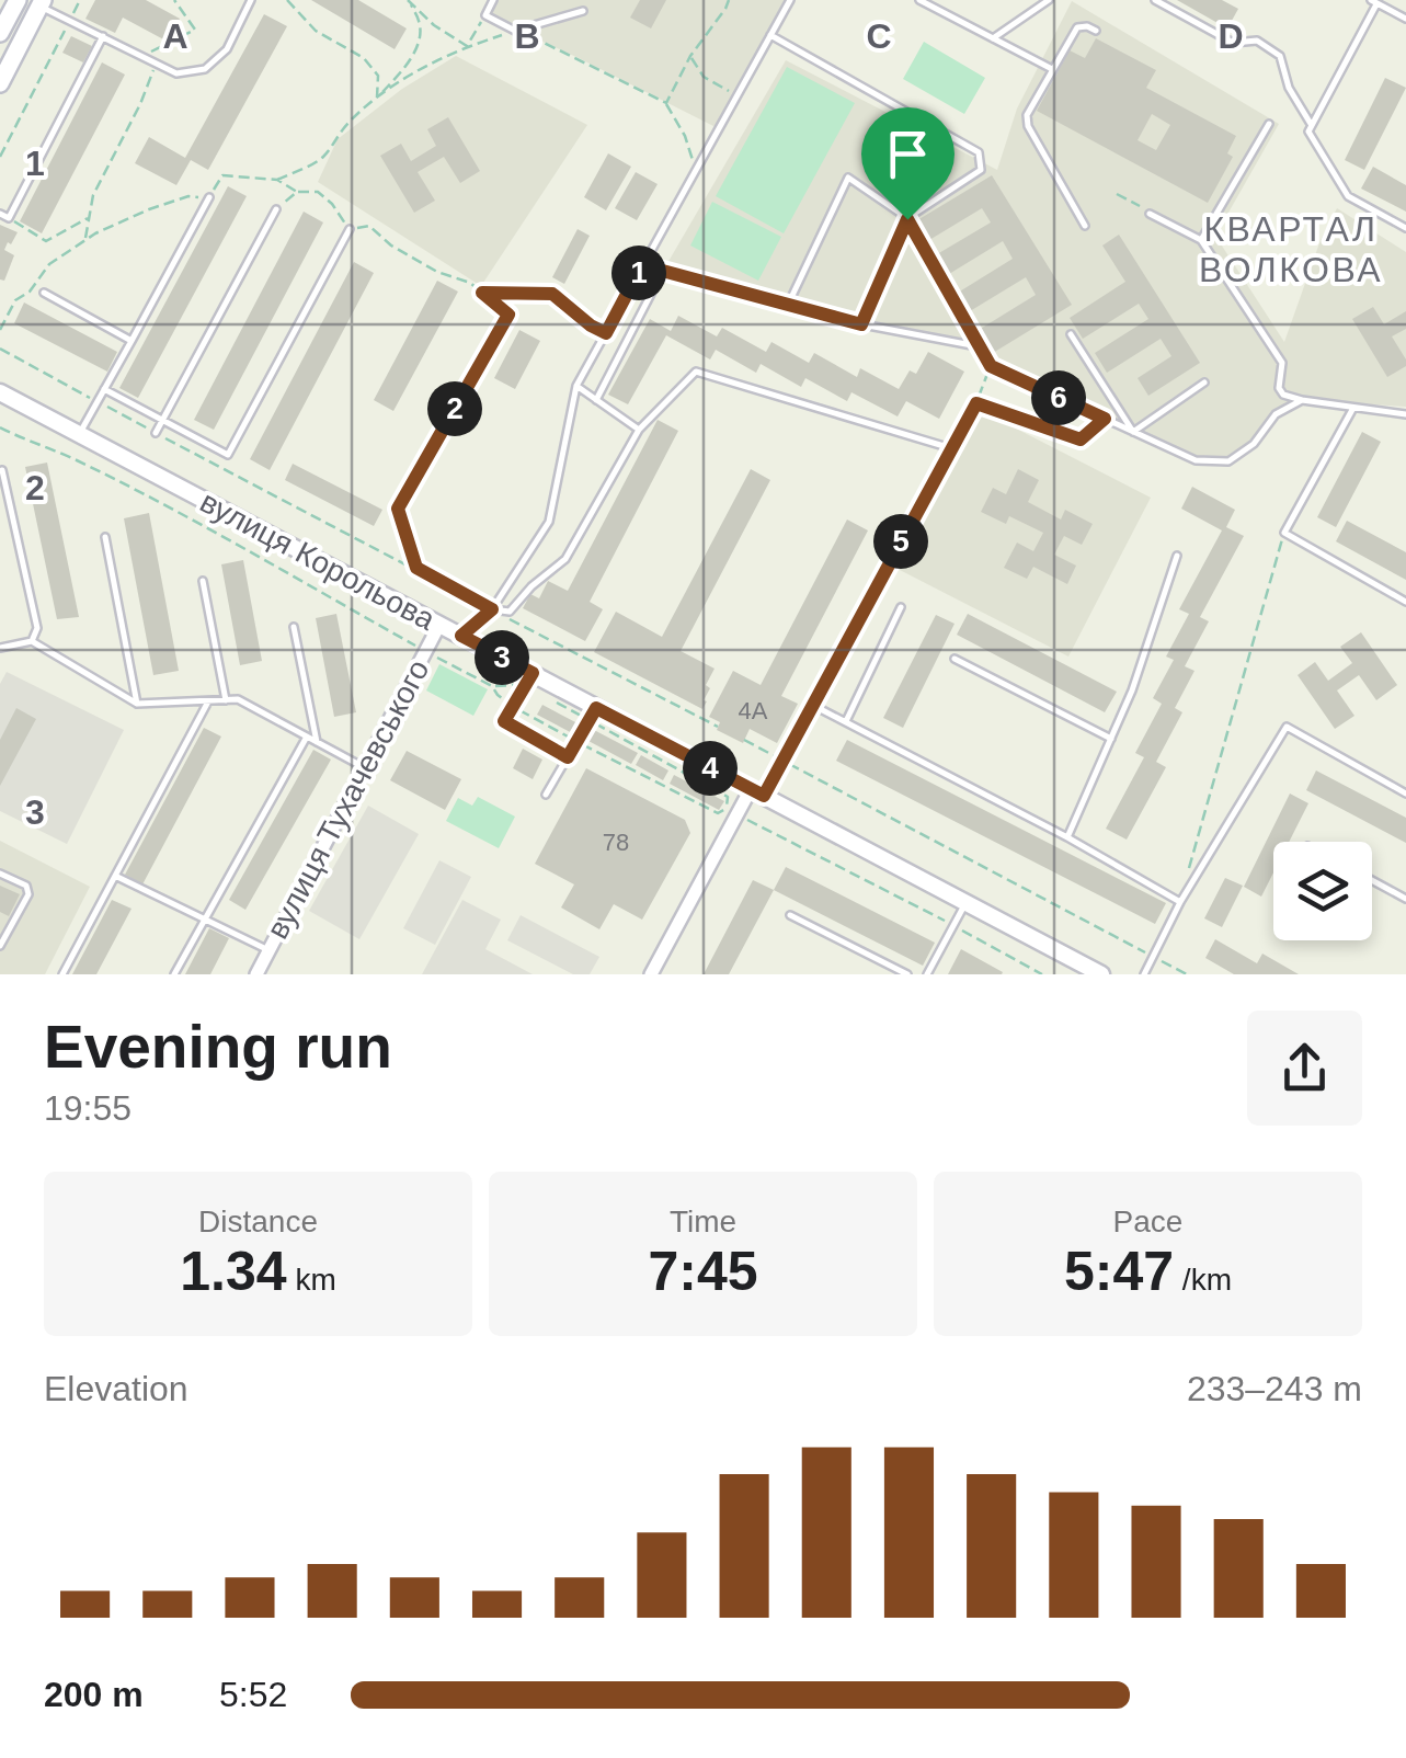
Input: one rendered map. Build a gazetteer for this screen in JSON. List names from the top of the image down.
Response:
{
  "streets": {
    "street": ["вулиця Корольова", "вулиця Тухачевського"]
  },
  "crossings": [
    ["вулиця Корольова", "вулиця Тухачевського"]
  ],
  "districts": ["КВАРТАЛ ВОЛКОВА"],
  "house_numbers": ["4А", "78"],
  "page": {
    "pins": [
      "1",
      "6",
      "2",
      "5",
      "3",
      "4"
    ],
    "heading": ["Evening run", "19:55"],
    "stats": [
      ["Distance", "1.34 km"],
      ["Time", "7:45"],
      ["Pace", "5:47 /km"]
    ],
    "chart": ["Elevation", "233–243 m"],
    "list": [
      {
        "name": "200 m",
        "note": "5:52"
      }
    ]
  },
  "grid": {
    "columns": [
      "A",
      "B",
      "C",
      "D"
    ],
    "rows": ["1", "2", "3"]
  }
}
